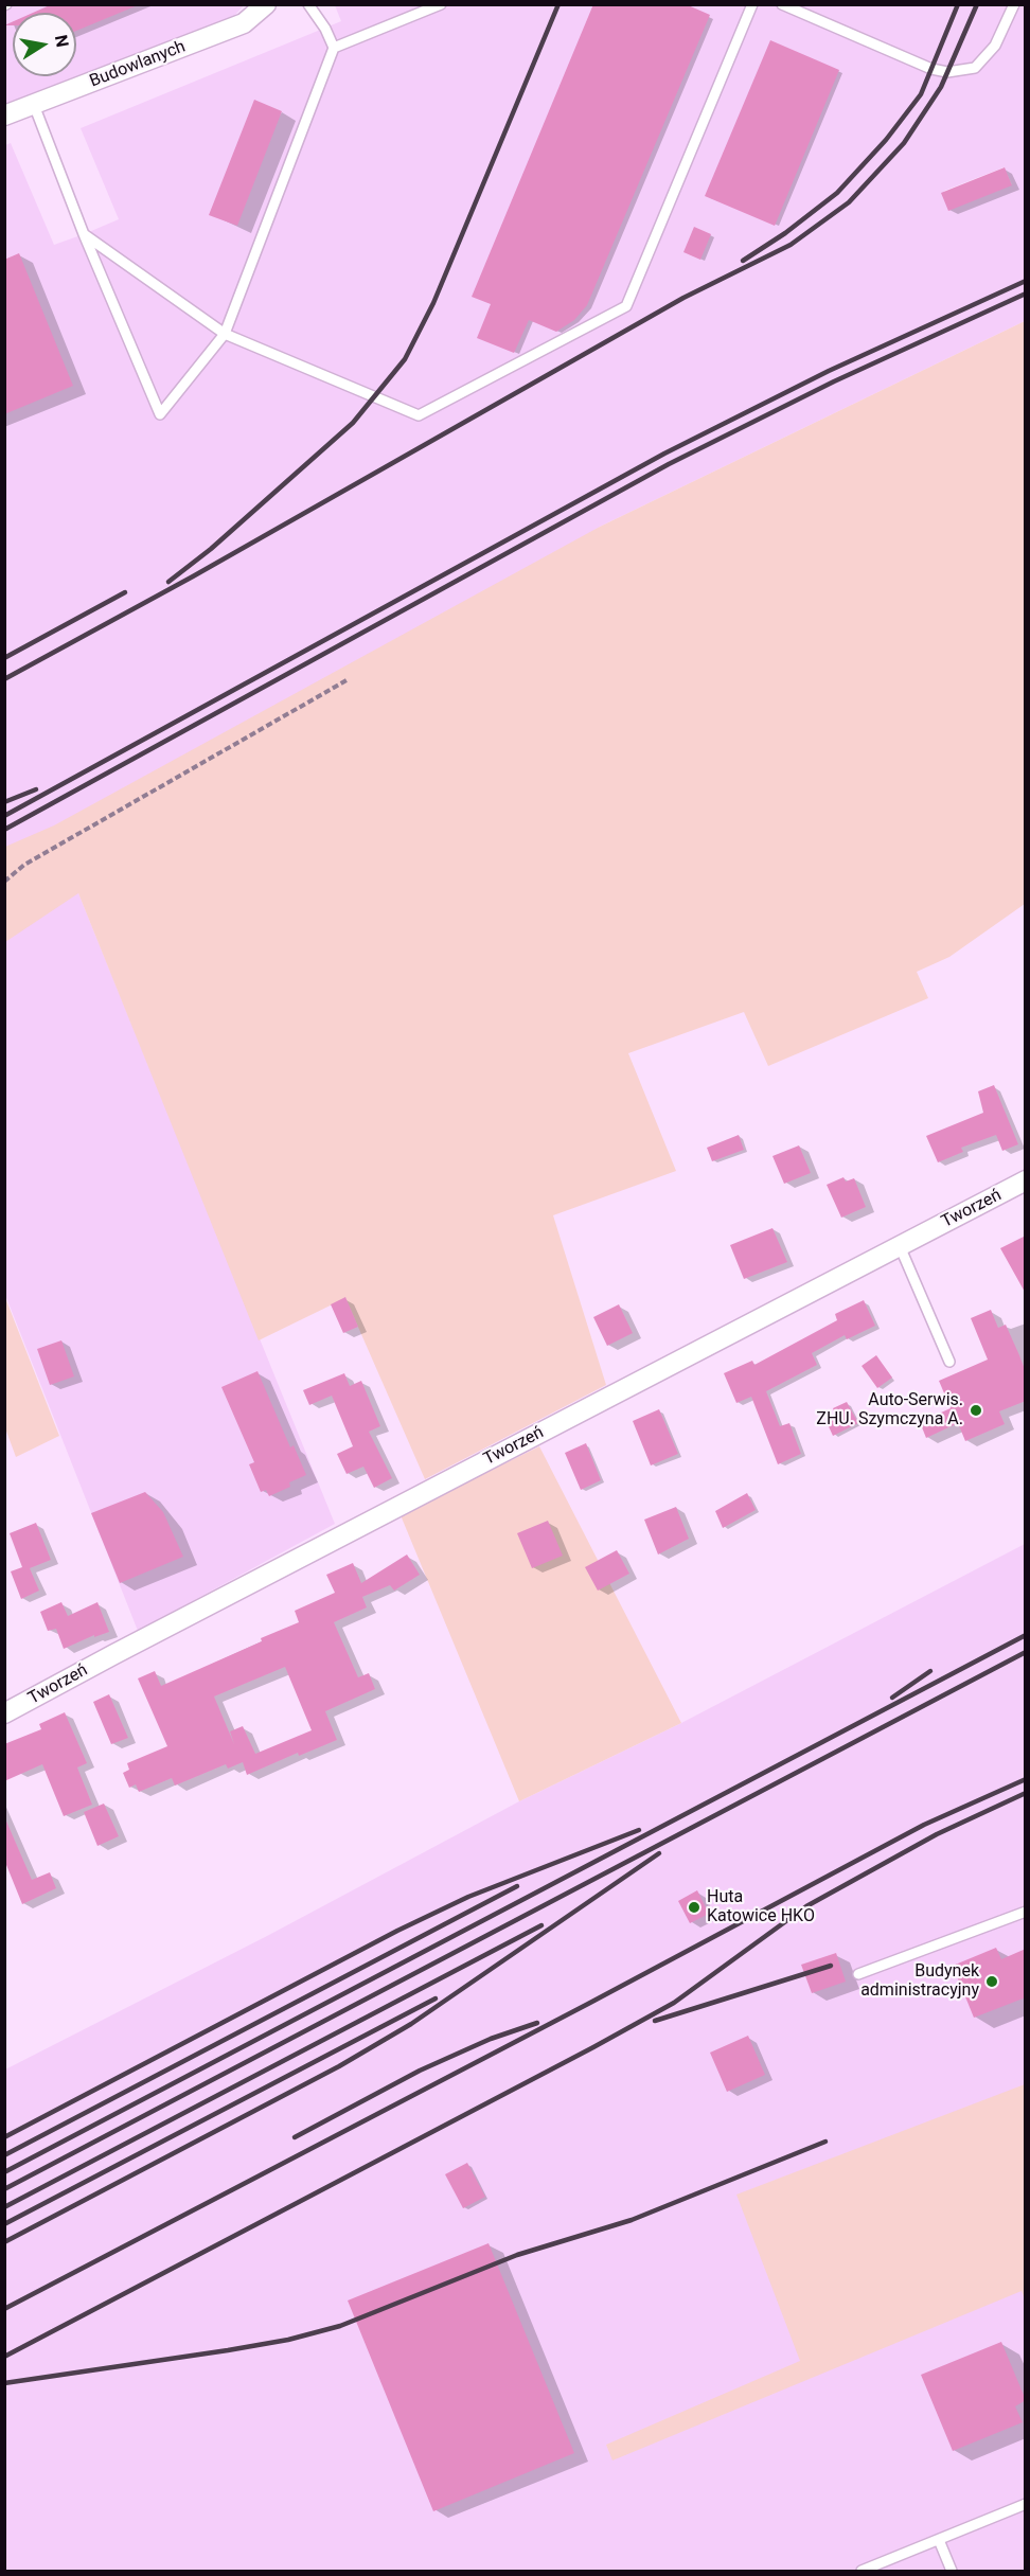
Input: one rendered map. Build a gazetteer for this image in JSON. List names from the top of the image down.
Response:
{
  "streets": {
    "street": ["Budowlanych", "Tworzeń"]
  },
  "places": ["Auto-Serwis. ZHU. Szymczyna A.", "Huta Katowice HKO", "Budynek administracyjny"],
  "north": "right"
}
